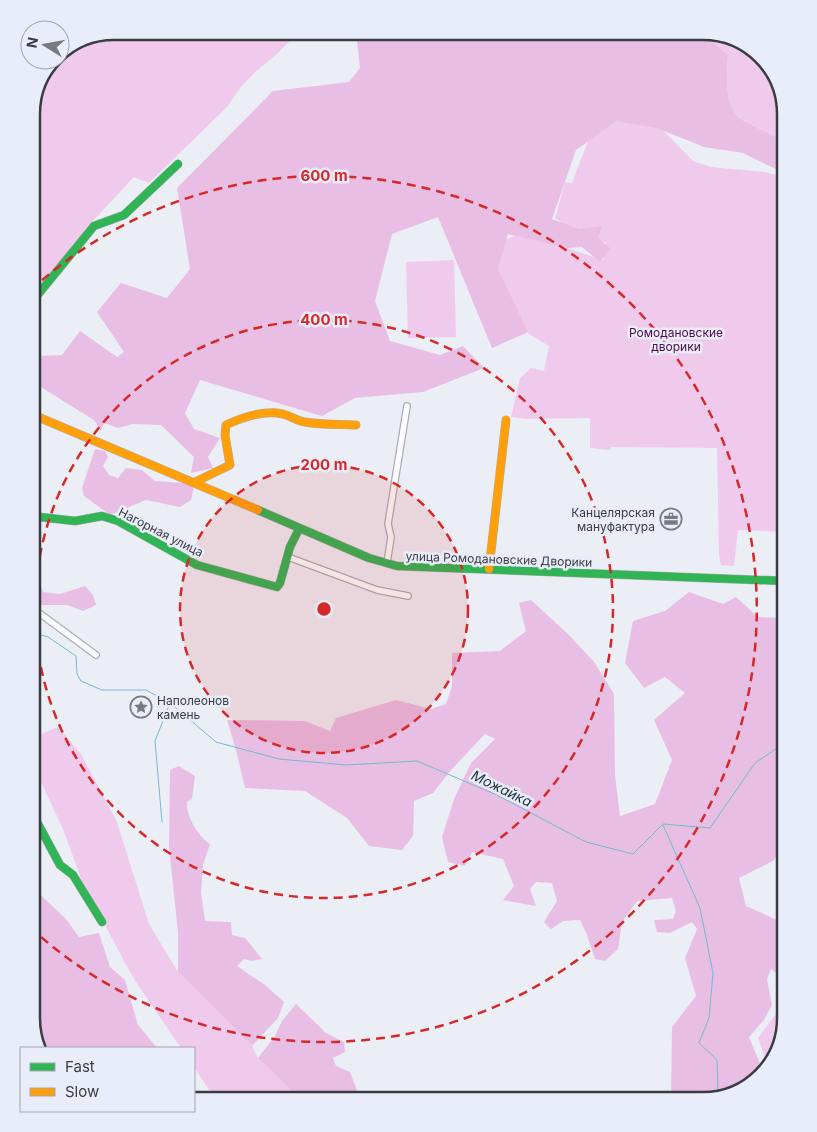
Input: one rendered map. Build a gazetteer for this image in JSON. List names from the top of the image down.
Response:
{
  "streets": {
    "street": ["Нагорная улица", "улица Ромодановские Дворики"]
  },
  "crossings": [
    ["Нагорная улица", "улица Ромодановские Дворики"]
  ],
  "water": ["Можайка"],
  "parks": ["Ромодановские дворики"],
  "places": {
    "office": ["Канцелярская мануфактура"],
    "place": ["Наполеонов камень"]
  },
  "legend": ["Fast", "Slow"],
  "north": "left",
  "rings": ["600 m", "400 m", "200 m"]
}
